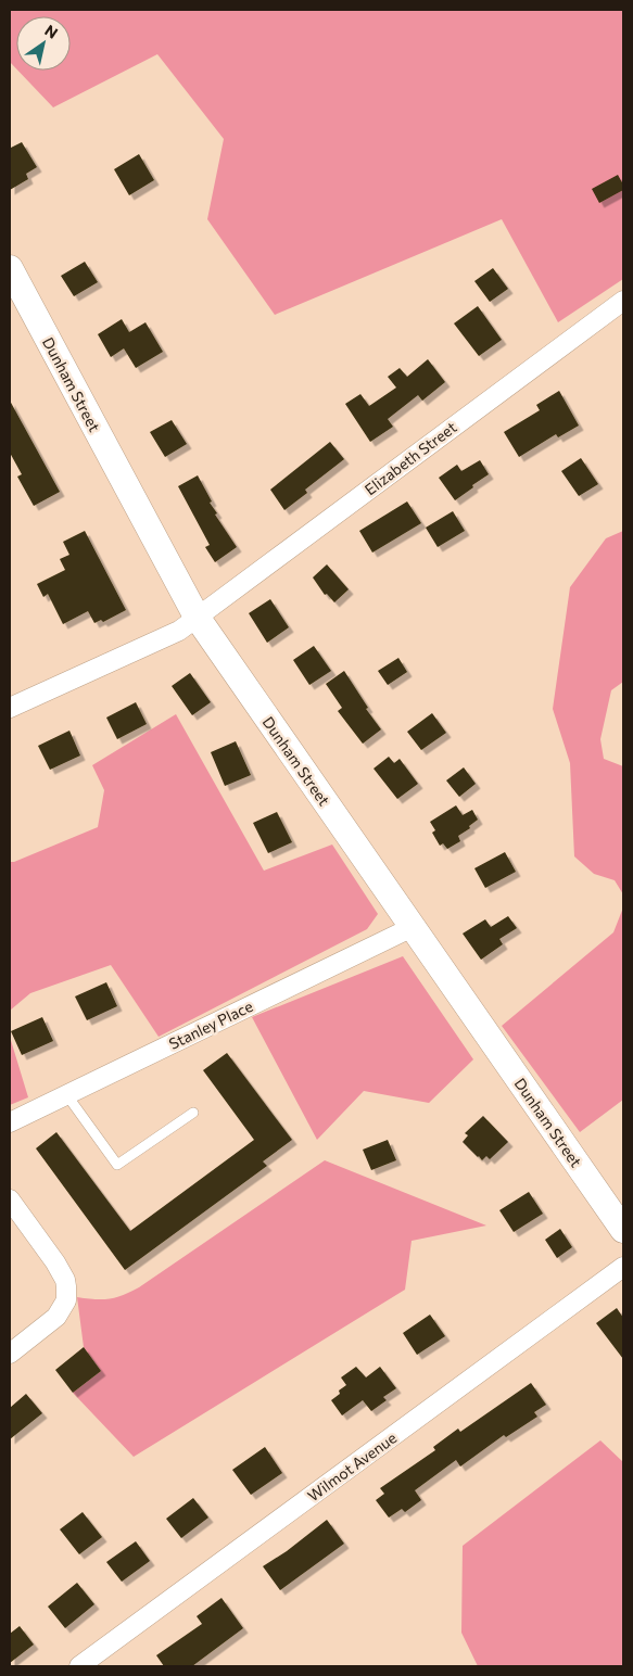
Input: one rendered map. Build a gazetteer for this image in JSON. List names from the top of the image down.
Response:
{
  "streets": {
    "street": [
      "Dunham Street",
      "Elizabeth Street",
      "Stanley Place",
      "Wilmot Avenue"
    ]
  },
  "crossings": [
    ["Dunham Street", "Elizabeth Street"],
    ["Dunham Street", "Stanley Place"]
  ],
  "north": "top right"
}
